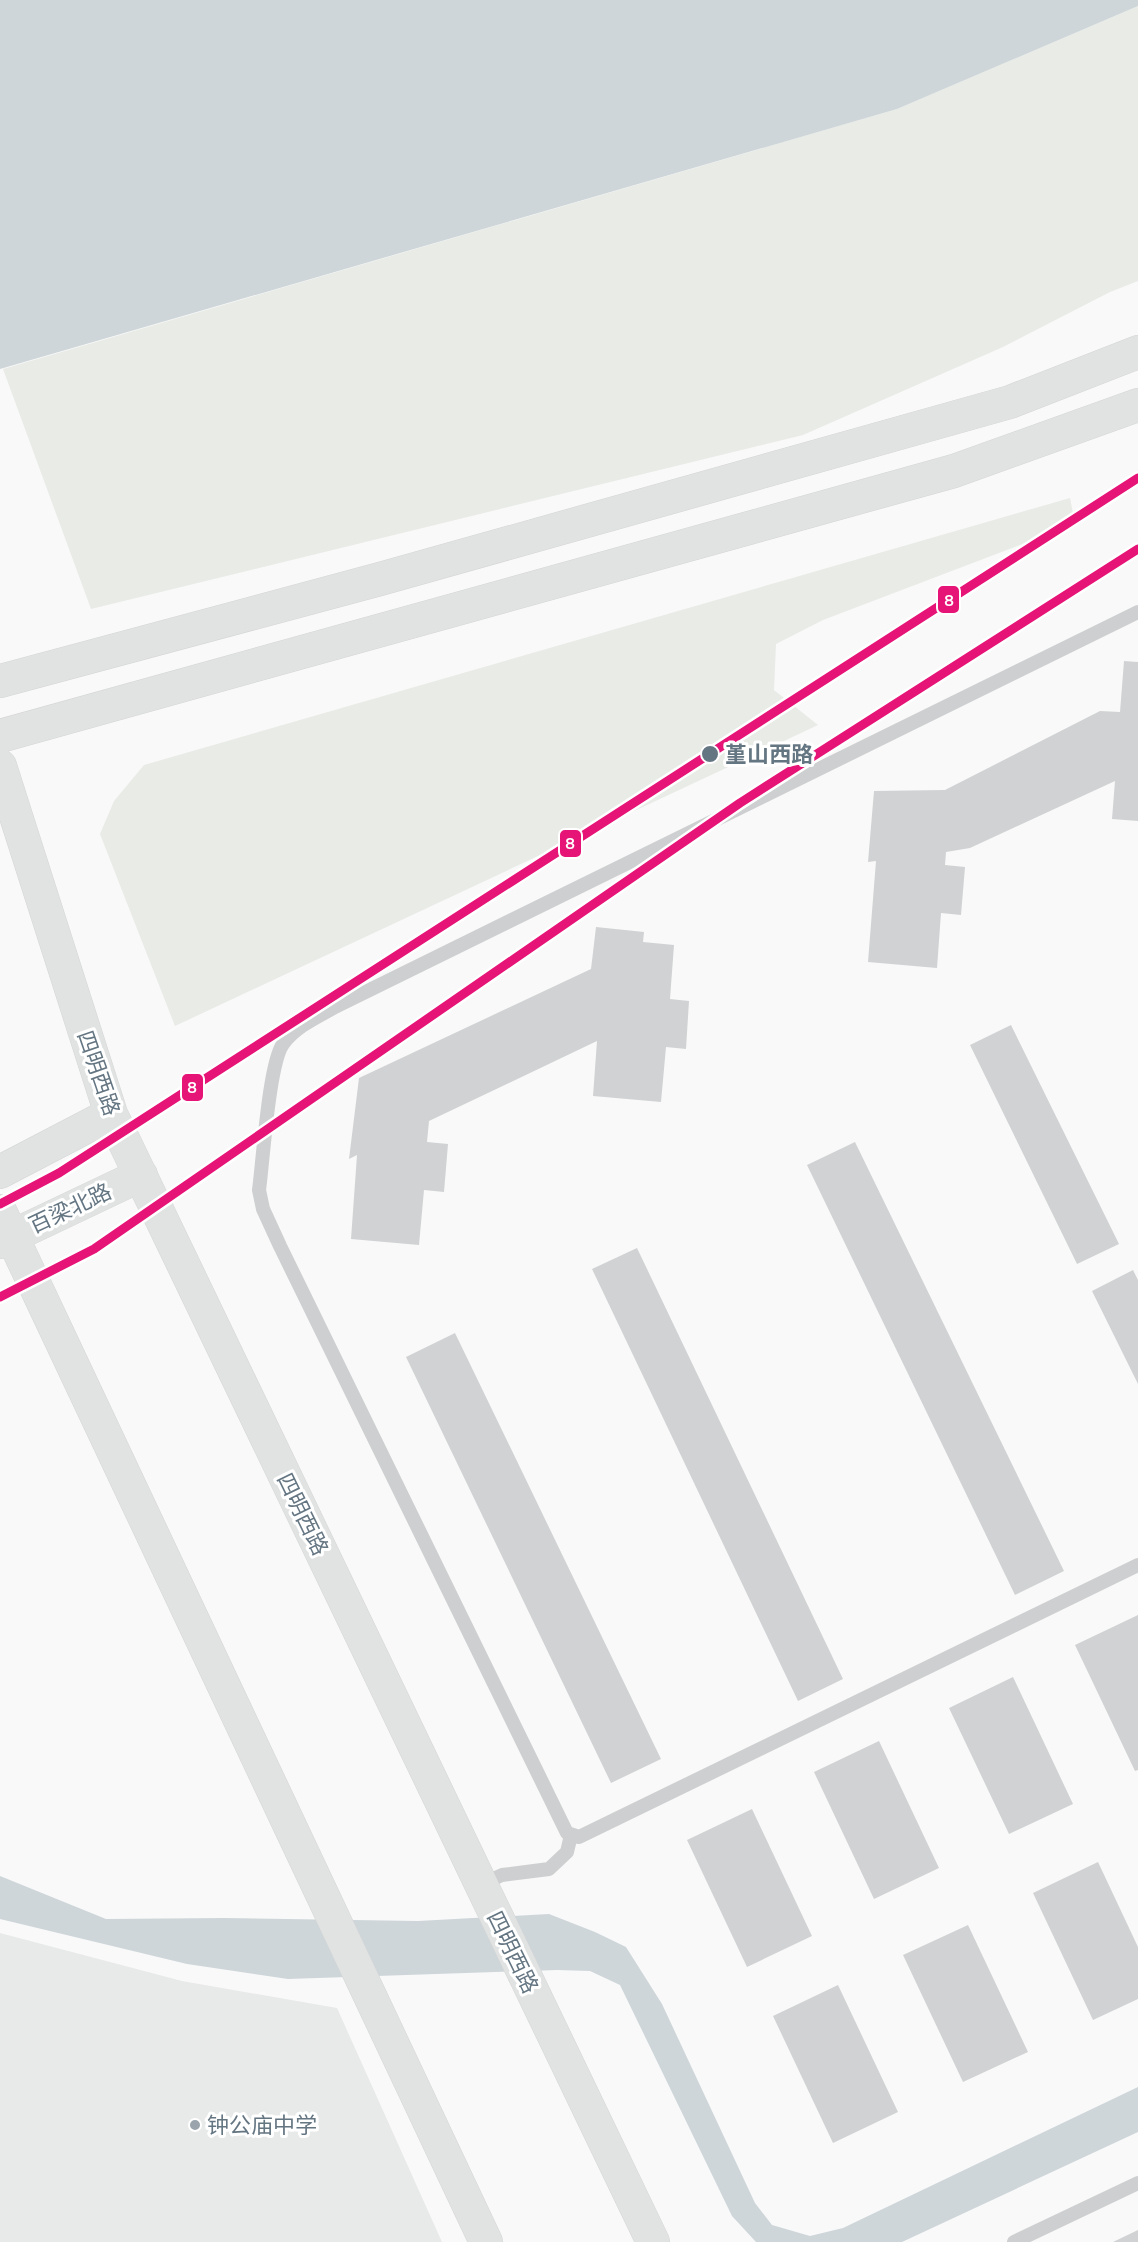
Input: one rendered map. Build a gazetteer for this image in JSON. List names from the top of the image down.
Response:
{
  "streets": {
    "main road": ["四明西路", "百梁北路"]
  },
  "crossings": [
    ["四明西路", "百梁北路"]
  ],
  "places": ["堇山西路", "钟公庙中学"],
  "lines": ["transit line 8"]
}
